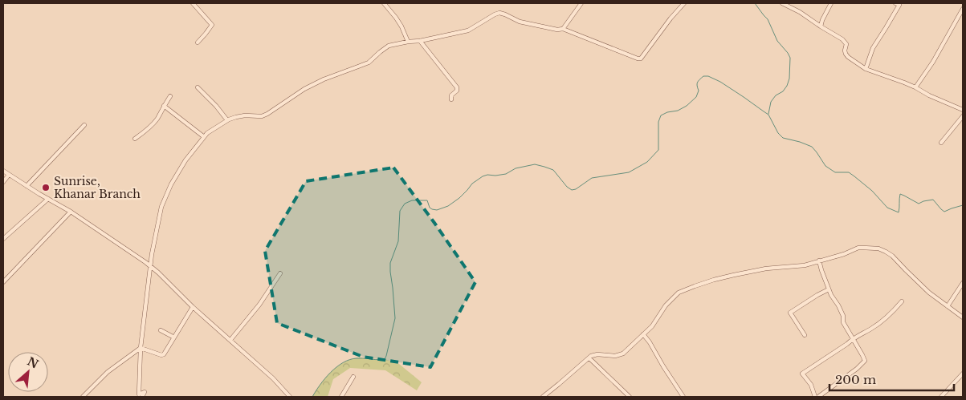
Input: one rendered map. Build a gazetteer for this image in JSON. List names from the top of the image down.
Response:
{
  "places": ["Sunrise, Khanar Branch"],
  "scale_bar": "200 m",
  "north": "top right"
}
